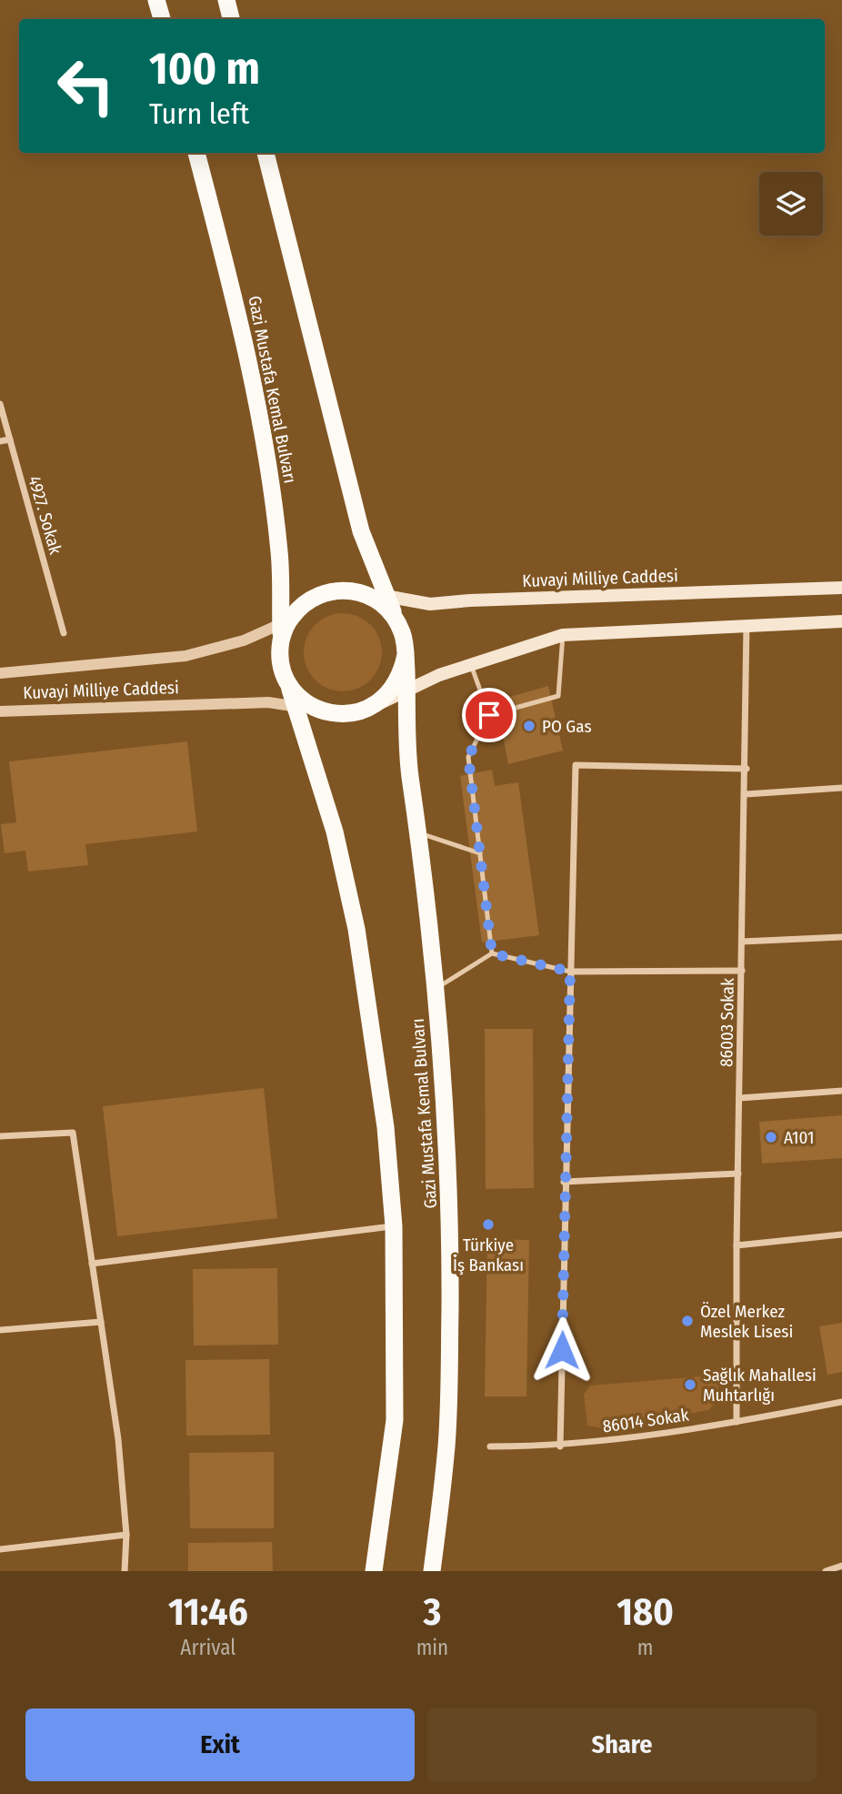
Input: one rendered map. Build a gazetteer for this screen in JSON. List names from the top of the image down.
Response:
{
  "streets": {
    "highway": ["Gazi Mustafa Kemal Bulvarı"],
    "main road": ["Kuvayi Milliye Caddesi"],
    "street": ["4927. Sokak", "86003 Sokak", "86014 Sokak"]
  },
  "crossings": [
    ["Gazi Mustafa Kemal Bulvarı", "Kuvayi Milliye Caddesi"],
    ["86003 Sokak", "86014 Sokak"]
  ],
  "places": [
    "PO Gas",
    "A101",
    "Türkiye İş Bankası",
    "Özel Merkez Meslek Lisesi",
    "Sağlık Mahallesi Muhtarlığı"
  ],
  "page": {
    "turn": ["100 m", "Turn left"],
    "eta": [
      "11:46",
      "Arrival",
      "3",
      "min",
      "180",
      "m"
    ],
    "buttons": ["Exit", "Share"]
  }
}
